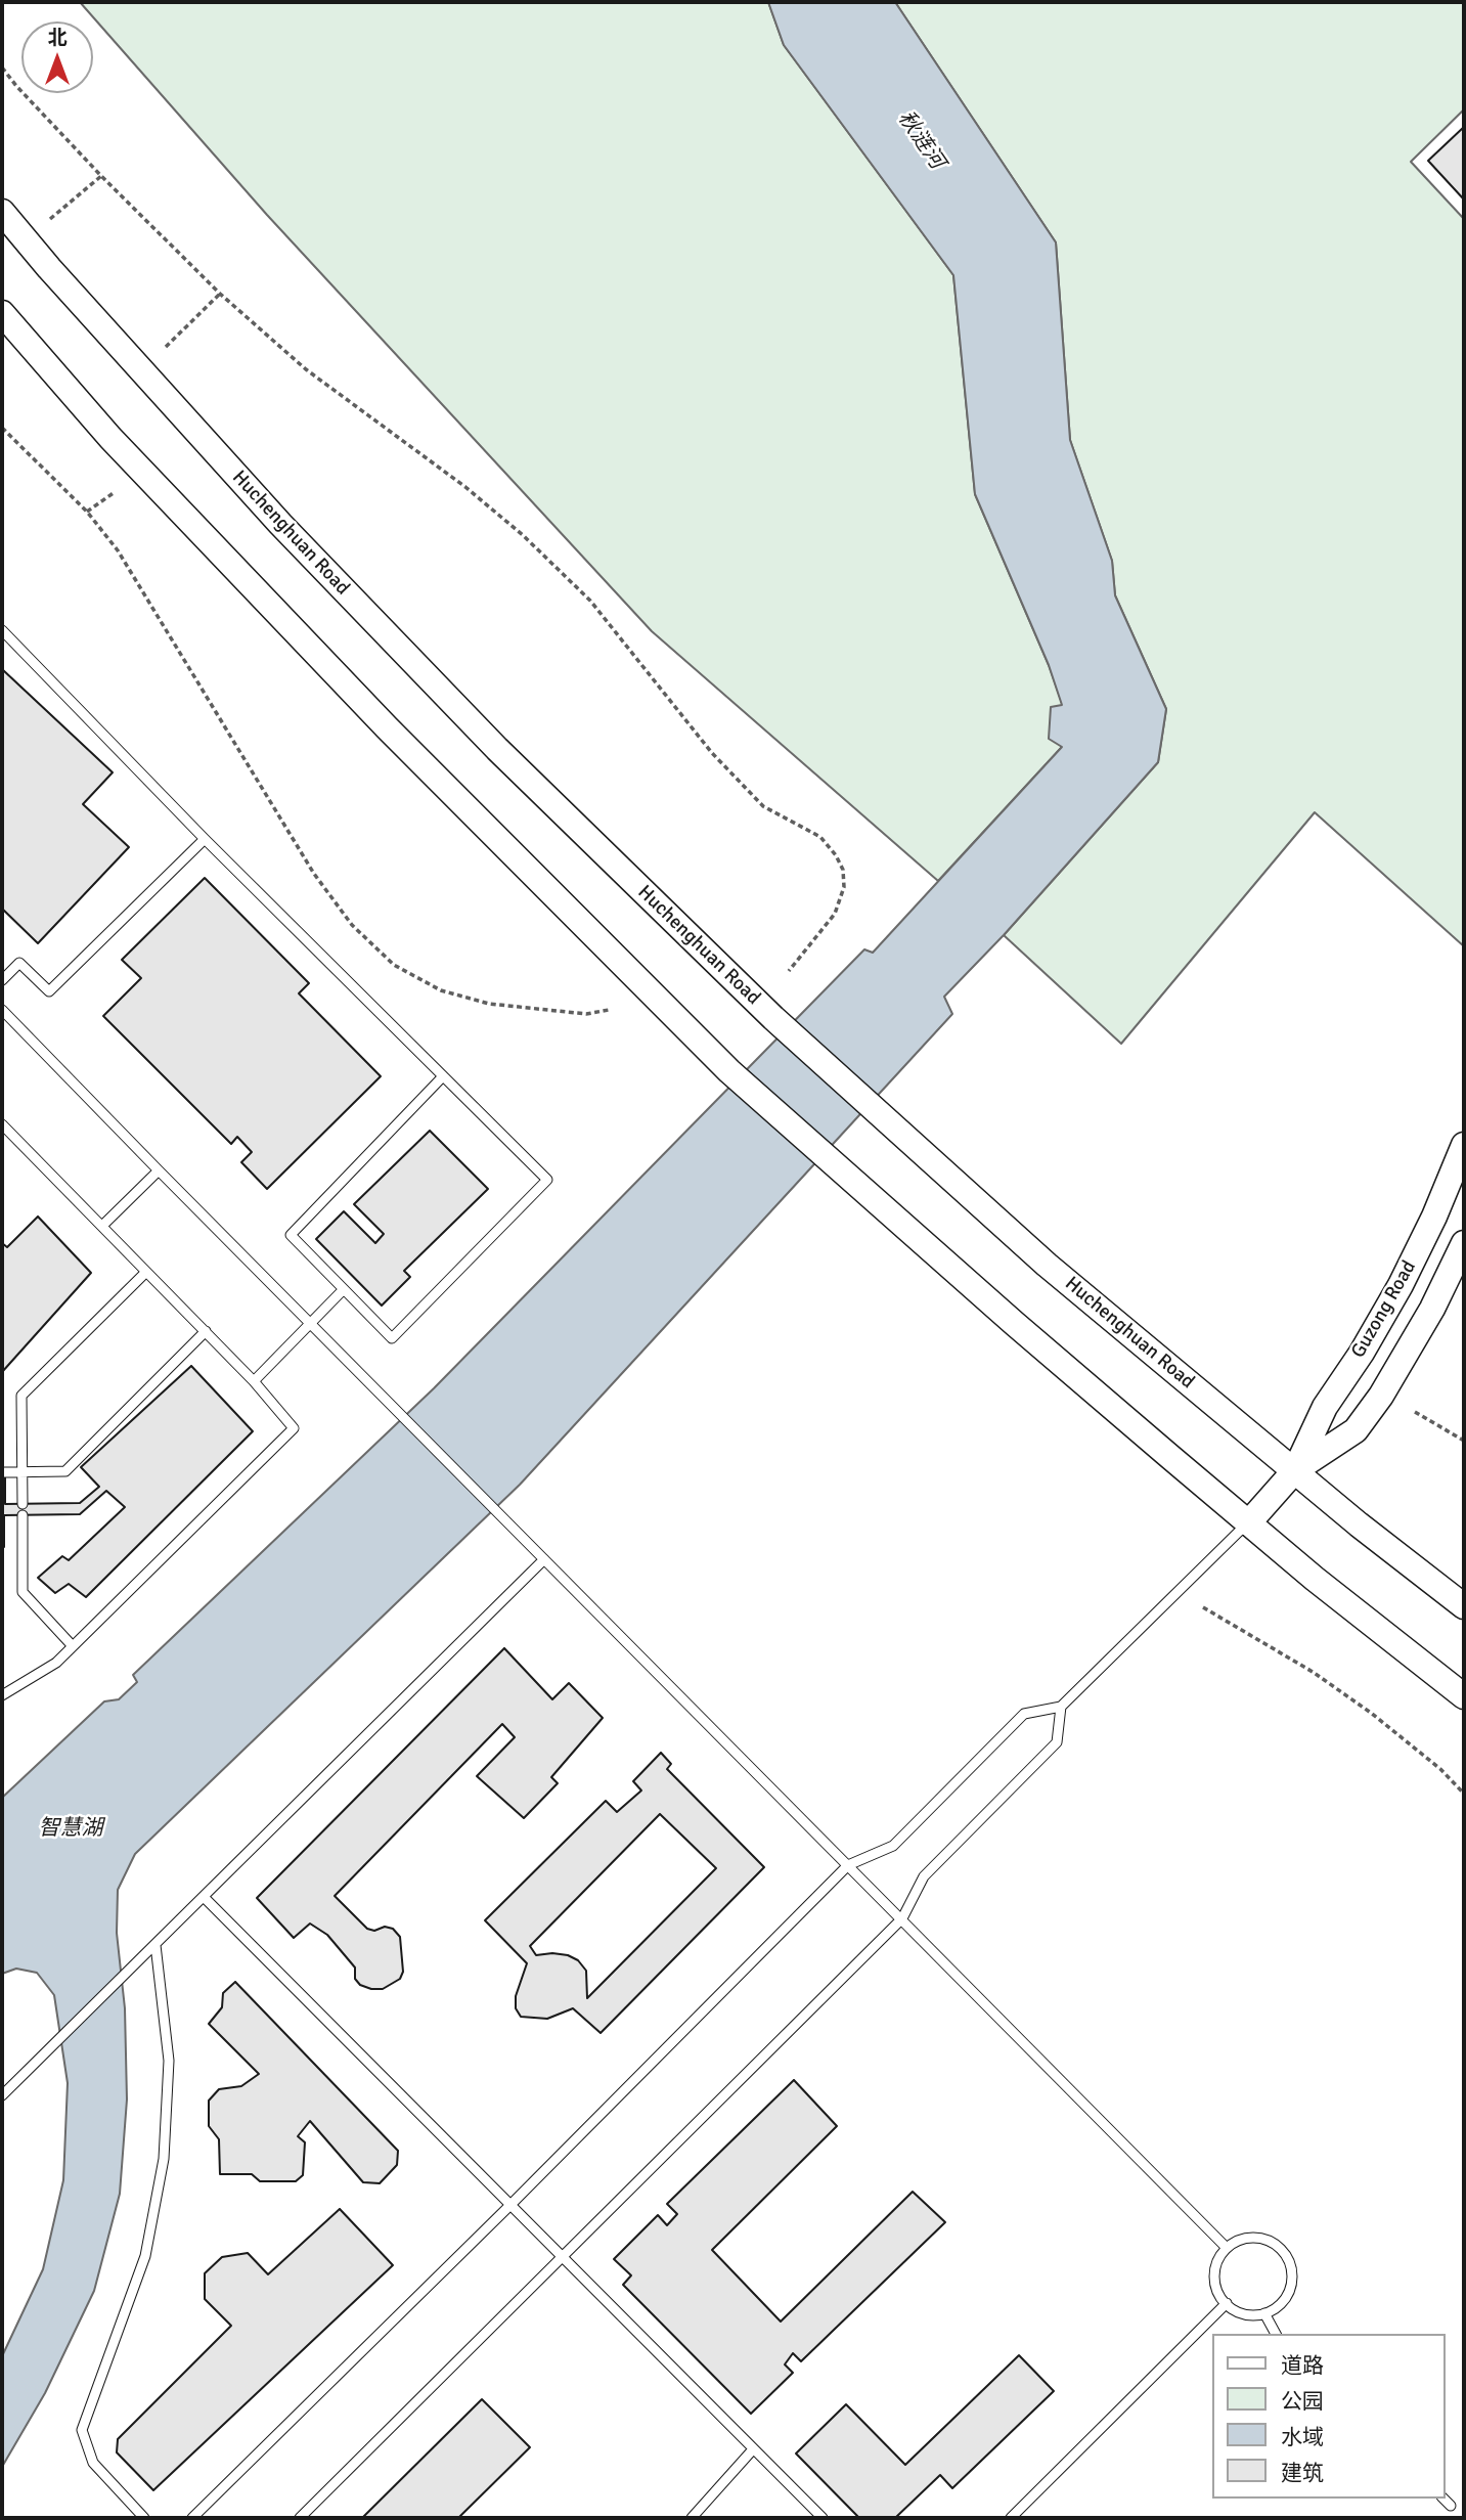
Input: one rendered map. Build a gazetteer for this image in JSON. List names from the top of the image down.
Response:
{
  "streets": {
    "main road": ["Huchenghuan Road", "Guzong Road"]
  },
  "crossings": [
    ["Huchenghuan Road", "Guzong Road"]
  ],
  "water": ["秋涟河", "智慧湖"],
  "legend": [
    "道路",
    "公园",
    "水域",
    "建筑"
  ],
  "north": "top"
}
